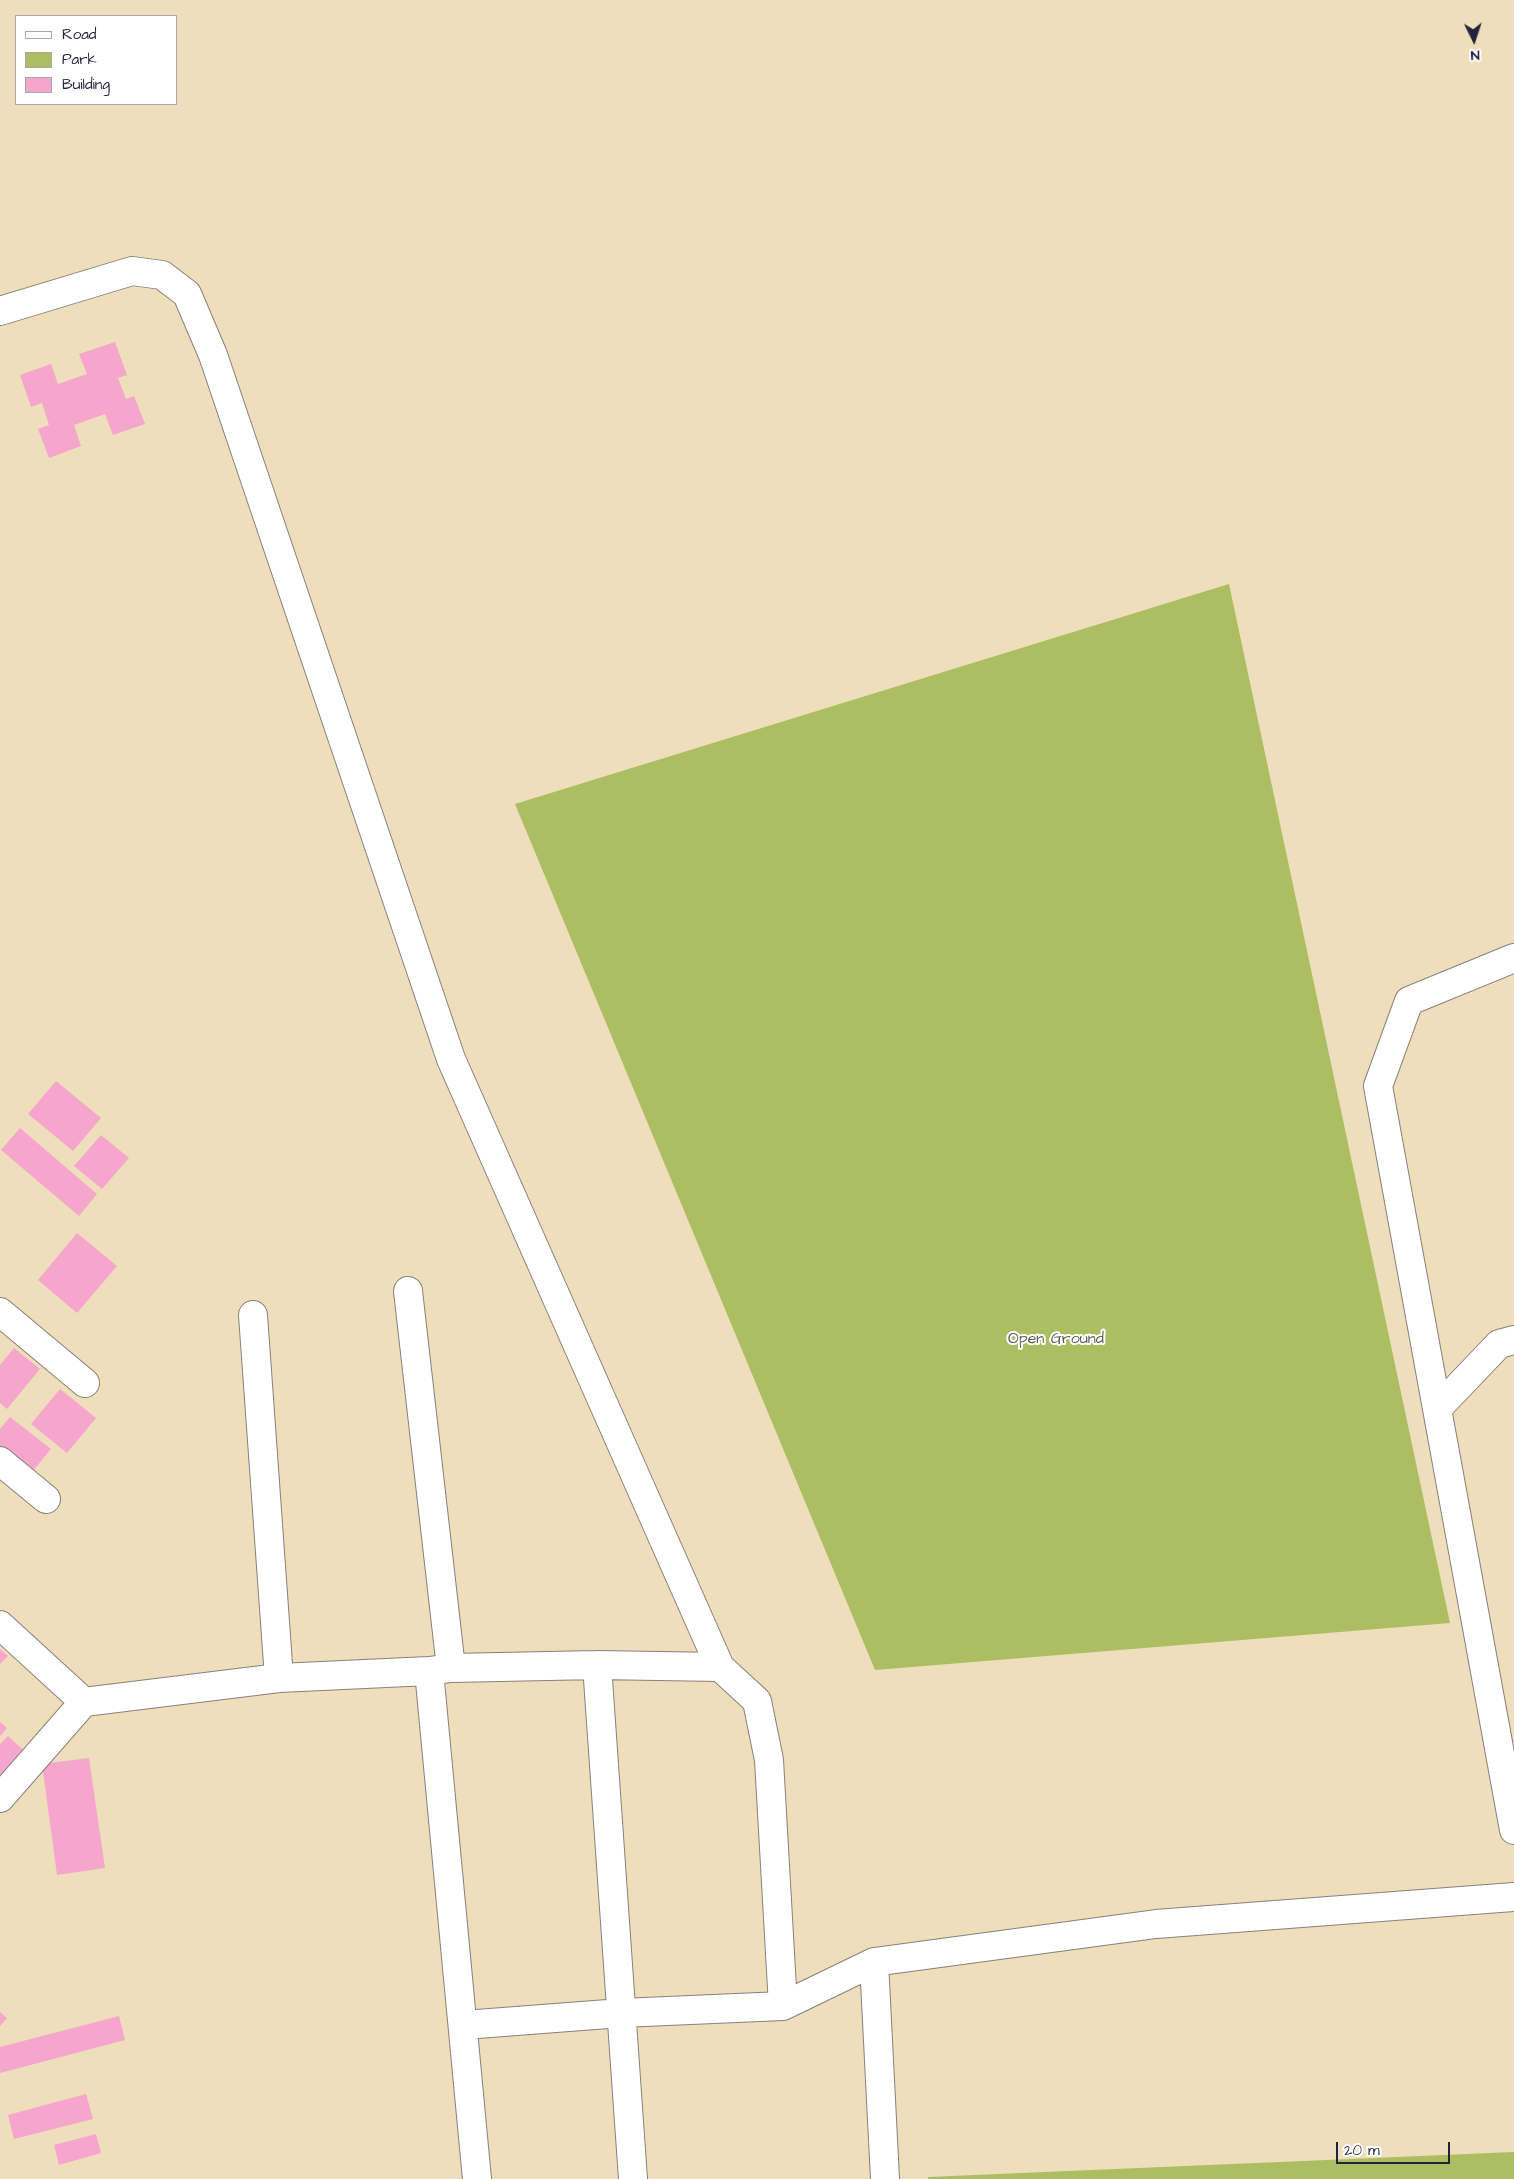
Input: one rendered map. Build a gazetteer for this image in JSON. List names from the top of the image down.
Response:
{
  "parks": ["Open Ground"],
  "legend": ["Road", "Park", "Building"],
  "scale_bar": "20 m",
  "north": "bottom"
}
